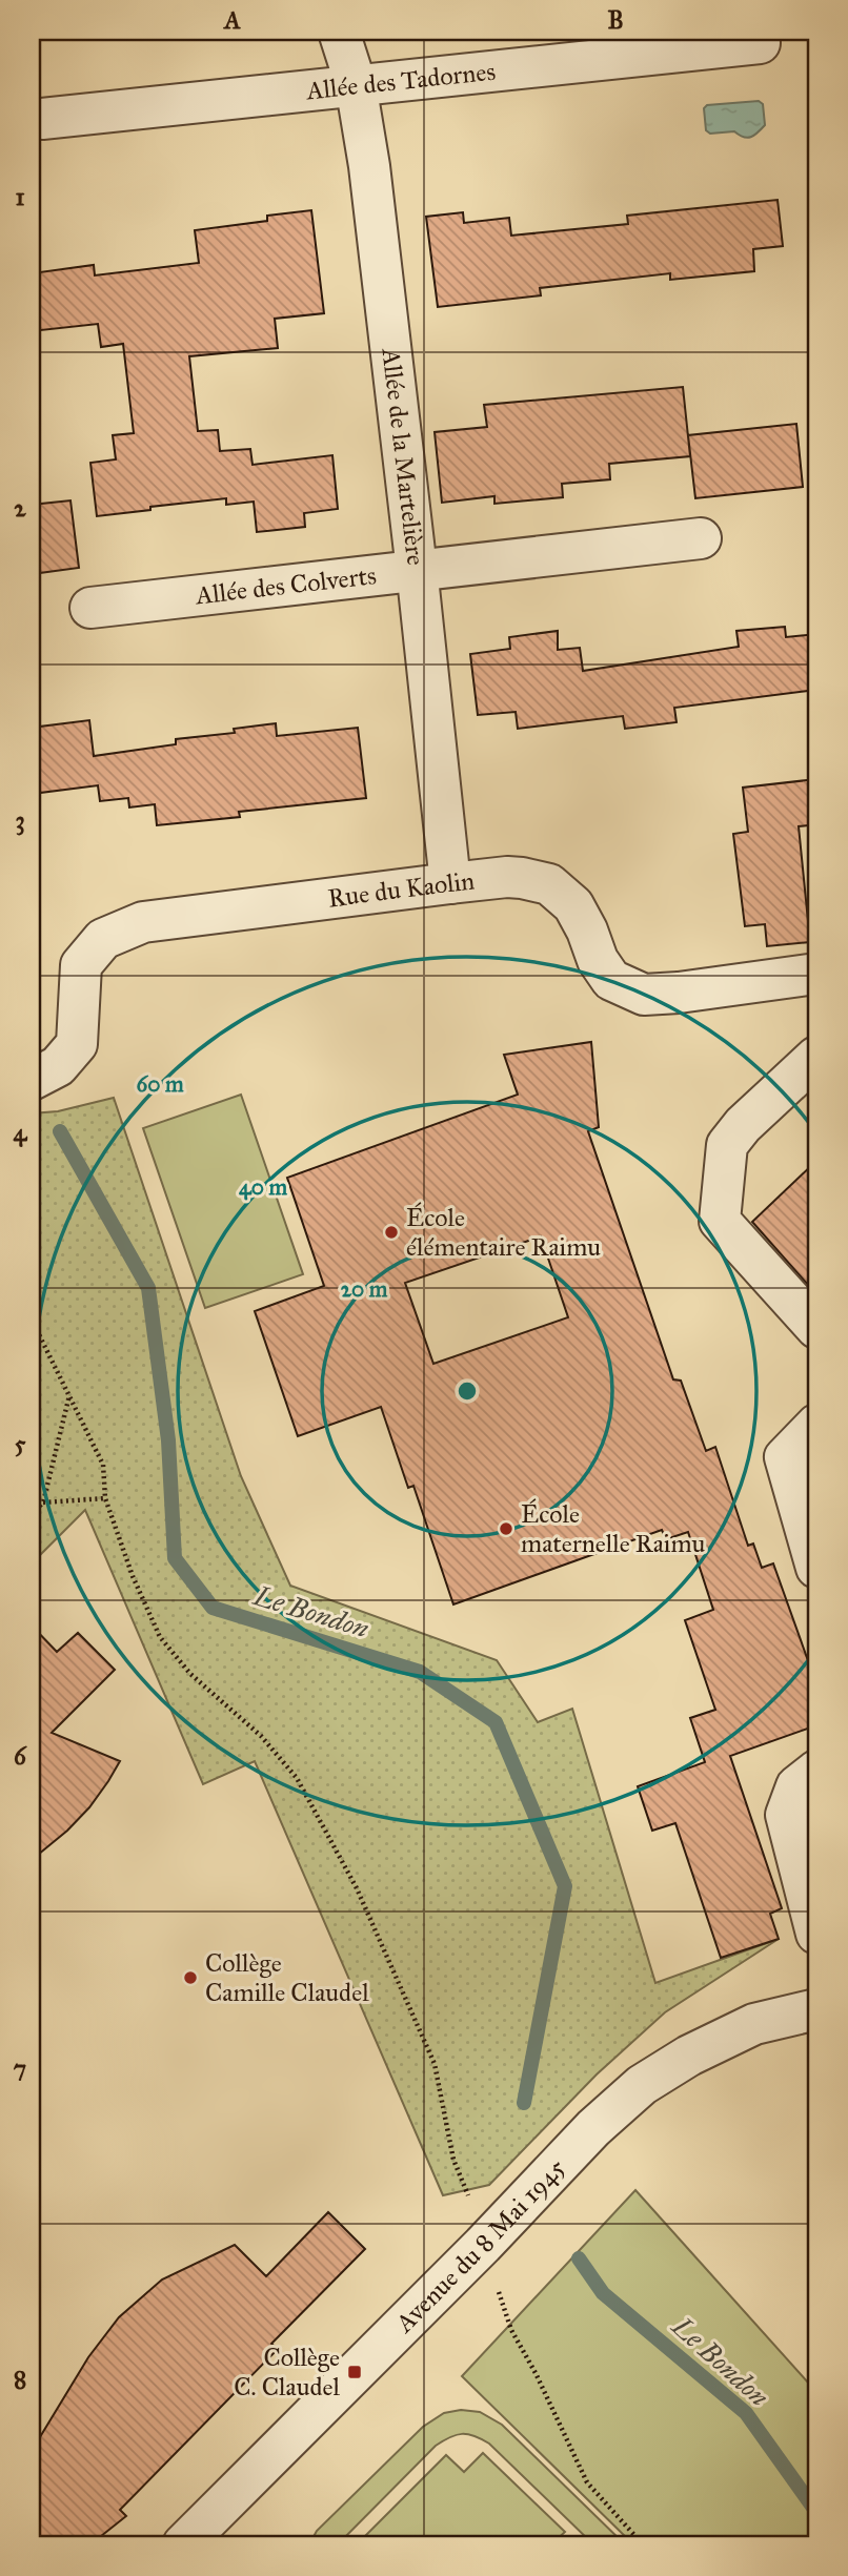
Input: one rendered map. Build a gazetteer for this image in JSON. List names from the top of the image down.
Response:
{
  "streets": {
    "street": [
      "Allée des Tadornes",
      "Allée de la Martelière",
      "Allée des Colverts",
      "Rue du Kaolin",
      "Avenue du 8 Mai 1945"
    ]
  },
  "crossings": [
    ["Allée des Tadornes", "Allée de la Martelière"],
    ["Allée de la Martelière", "Allée des Colverts"],
    ["Allée de la Martelière", "Rue du Kaolin"]
  ],
  "water": ["Le Bondon"],
  "places": {
    "other": ["École élémentaire Raimu", "École maternelle Raimu", "Collège Camille Claudel"],
    "transit": ["Collège C. Claudel"]
  },
  "grid": {
    "columns": ["A", "B"],
    "rows": [
      "1",
      "2",
      "3",
      "4",
      "5",
      "6",
      "7",
      "8"
    ]
  },
  "rings": ["60 m", "40 m", "20 m"]
}
